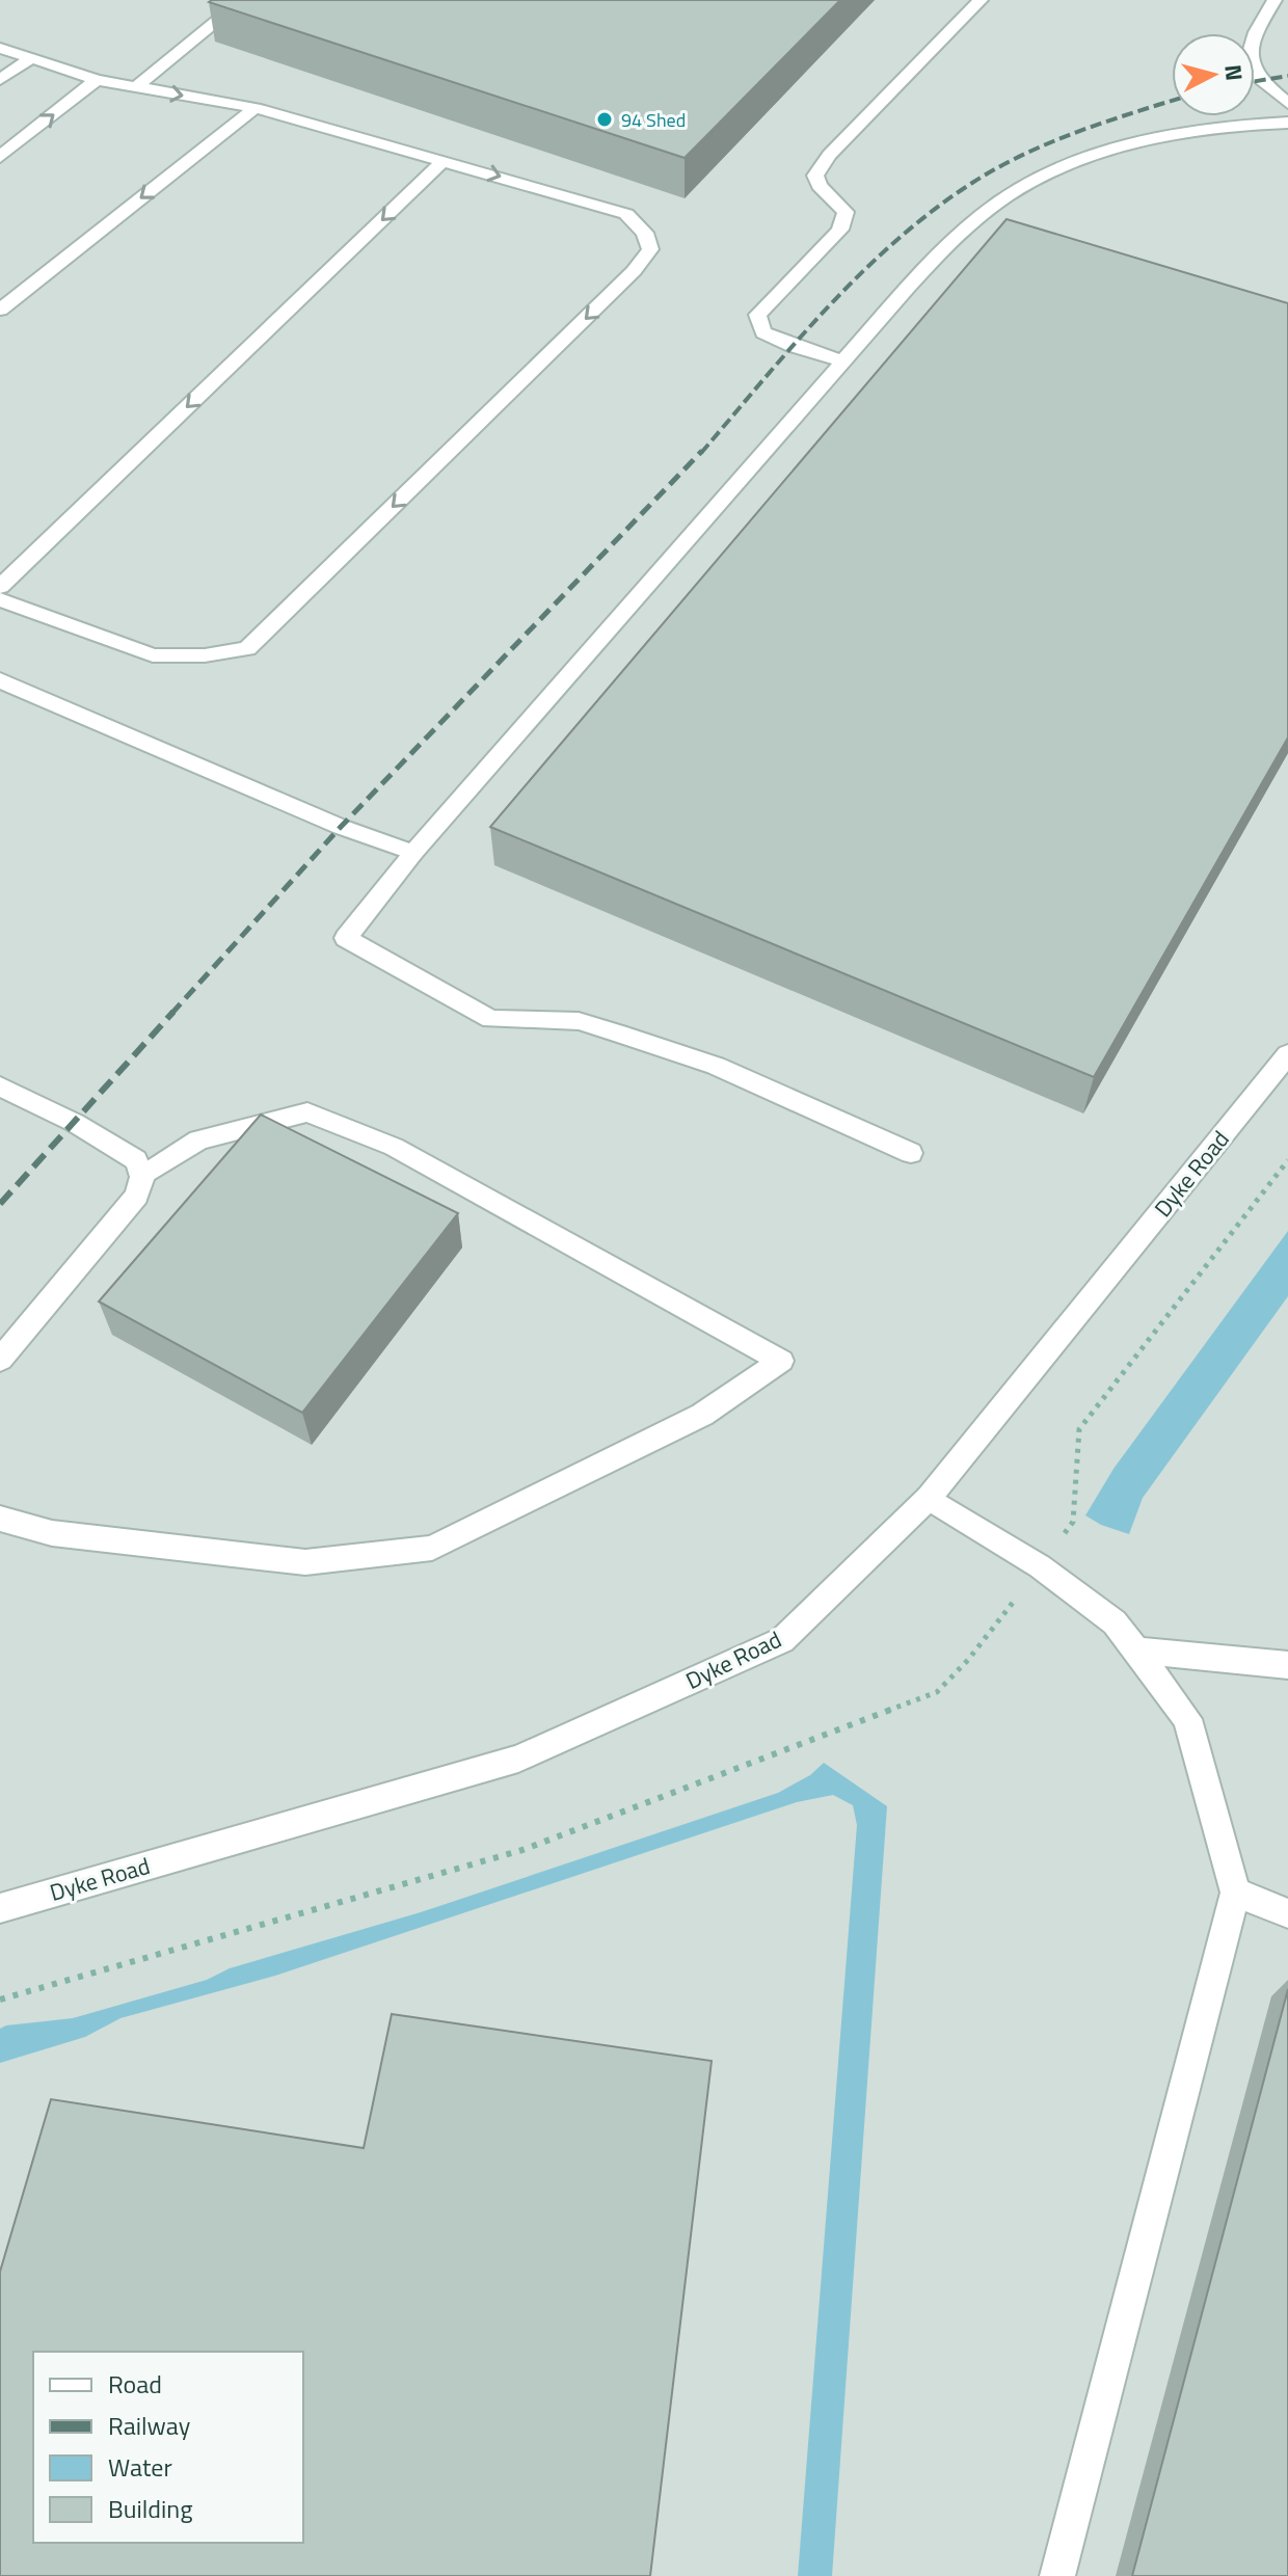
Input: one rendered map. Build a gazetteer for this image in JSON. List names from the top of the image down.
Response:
{
  "streets": {
    "street": ["Dyke Road"]
  },
  "places": ["94 Shed"],
  "legend": [
    "Road",
    "Railway",
    "Water",
    "Building"
  ],
  "north": "right"
}
